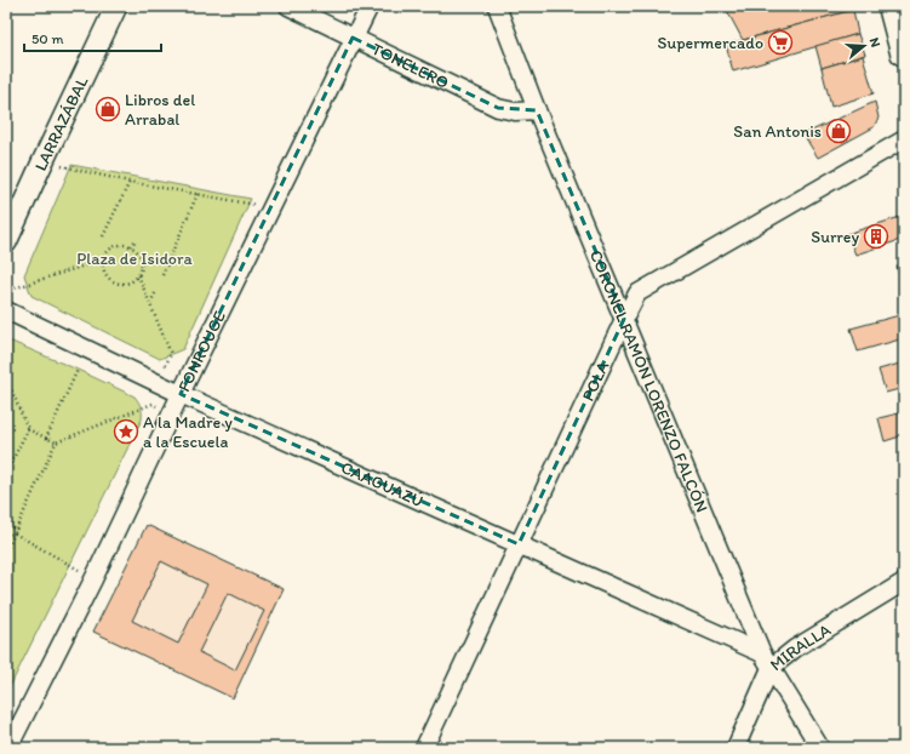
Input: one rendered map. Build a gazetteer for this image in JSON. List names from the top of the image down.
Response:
{
  "streets": {
    "street": [
      "TONELERO",
      "LARRAZÁBAL",
      "FONROUGE",
      "POLA",
      "CORONEL RAMÓN LORENZO FALCÓN",
      "CAAGUAZÚ",
      "MIRALLA"
    ]
  },
  "crossings": [
    ["TONELERO", "FONROUGE"],
    ["TONELERO", "CORONEL RAMÓN LORENZO FALCÓN"],
    ["FONROUGE", "CAAGUAZÚ"],
    ["POLA", "CORONEL RAMÓN LORENZO FALCÓN"],
    ["POLA", "CAAGUAZÚ"],
    ["CORONEL RAMÓN LORENZO FALCÓN", "CAAGUAZÚ"],
    ["CORONEL RAMÓN LORENZO FALCÓN", "MIRALLA"]
  ],
  "parks": ["Plaza de Isidora"],
  "places": {
    "supermarket": ["Supermercado"],
    "shop": ["Libros del Arrabal", "San Antonis"],
    "building": ["Surrey"],
    "place": ["A la Madre y a la Escuela"]
  },
  "scale_bar": "50 m",
  "north": "right"
}
